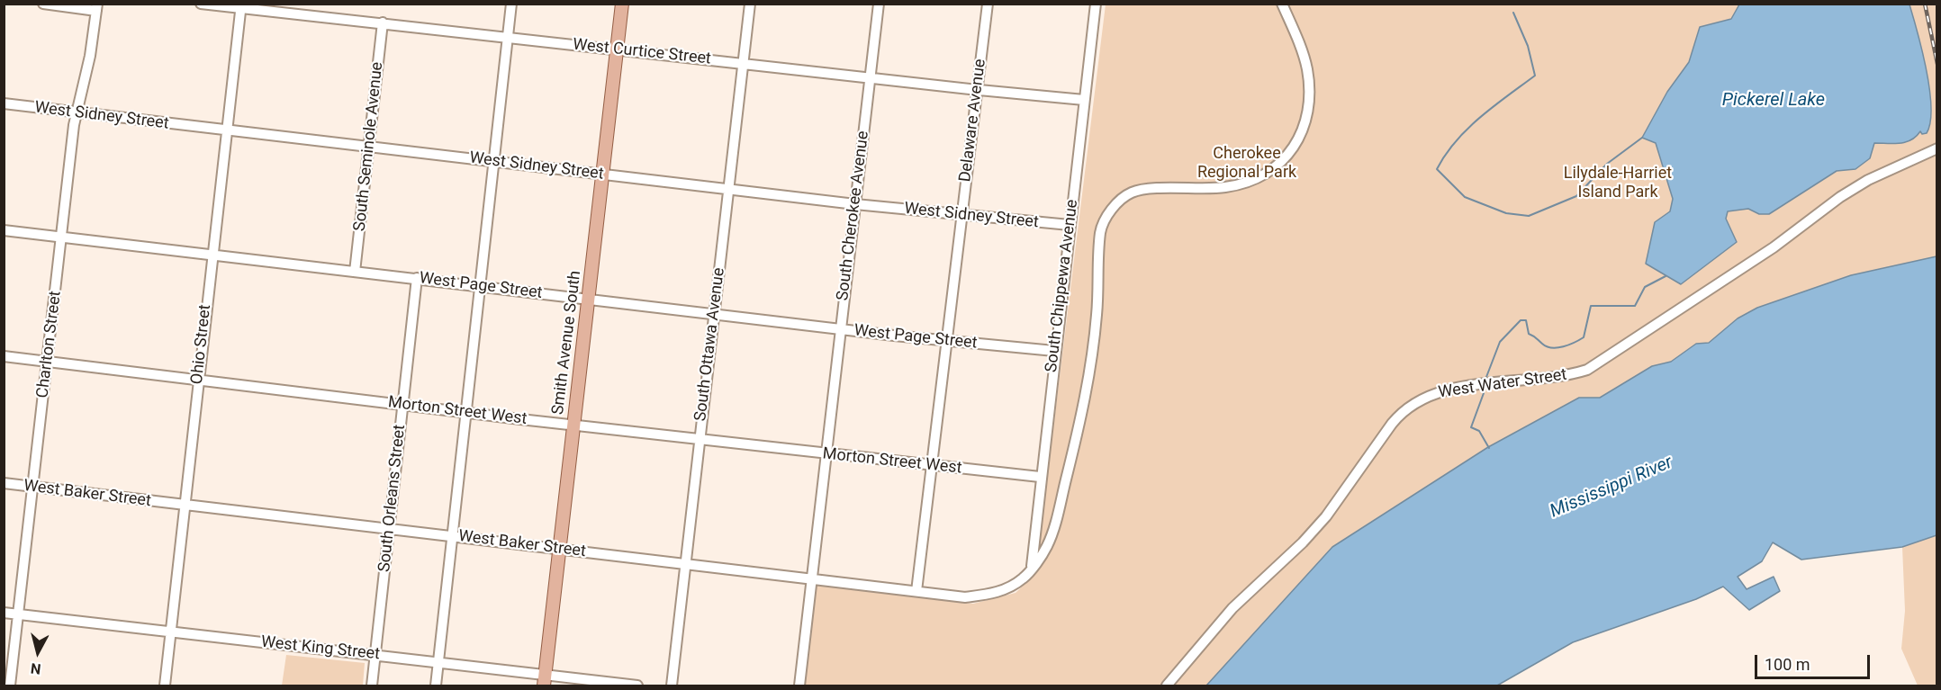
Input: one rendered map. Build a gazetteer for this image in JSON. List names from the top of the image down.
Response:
{
  "streets": {
    "main road": ["Smith Avenue South"],
    "street": [
      "West Curtice Street",
      "West Sidney Street",
      "Delaware Avenue",
      "South Seminole Avenue",
      "South Cherokee Avenue",
      "West Page Street",
      "South Chippewa Avenue",
      "Charlton Street",
      "Ohio Street",
      "South Ottawa Avenue",
      "West Water Street",
      "Morton Street West",
      "West Baker Street",
      "South Orleans Street",
      "West King Street"
    ]
  },
  "crossings": [
    ["West Curtice Street", "Delaware Avenue"],
    ["West Curtice Street", "South Seminole Avenue"],
    ["West Curtice Street", "South Cherokee Avenue"],
    ["West Curtice Street", "South Chippewa Avenue"],
    ["West Curtice Street", "Smith Avenue South"],
    ["West Curtice Street", "Ohio Street"],
    ["West Curtice Street", "South Ottawa Avenue"],
    ["West Sidney Street", "Delaware Avenue"],
    ["West Sidney Street", "South Seminole Avenue"],
    ["West Sidney Street", "South Cherokee Avenue"],
    ["West Sidney Street", "South Chippewa Avenue"],
    ["West Sidney Street", "Smith Avenue South"],
    ["West Sidney Street", "Charlton Street"],
    ["West Sidney Street", "Ohio Street"],
    ["West Sidney Street", "South Ottawa Avenue"],
    ["Delaware Avenue", "West Page Street"],
    ["Delaware Avenue", "Morton Street West"],
    ["Delaware Avenue", "West Baker Street"],
    ["South Seminole Avenue", "West Page Street"],
    ["South Cherokee Avenue", "West Page Street"],
    ["South Cherokee Avenue", "Morton Street West"],
    ["South Cherokee Avenue", "West Baker Street"],
    ["West Page Street", "South Chippewa Avenue"],
    ["West Page Street", "Smith Avenue South"],
    ["West Page Street", "Charlton Street"],
    ["West Page Street", "Ohio Street"],
    ["West Page Street", "South Ottawa Avenue"],
    ["West Page Street", "South Orleans Street"],
    ["South Chippewa Avenue", "Morton Street West"],
    ["South Chippewa Avenue", "West Baker Street"],
    ["Smith Avenue South", "Morton Street West"],
    ["Smith Avenue South", "West Baker Street"],
    ["Smith Avenue South", "West King Street"],
    ["Charlton Street", "Morton Street West"],
    ["Charlton Street", "West Baker Street"],
    ["Charlton Street", "West King Street"],
    ["Ohio Street", "Morton Street West"],
    ["Ohio Street", "West Baker Street"],
    ["Ohio Street", "West King Street"],
    ["South Ottawa Avenue", "Morton Street West"],
    ["South Ottawa Avenue", "West Baker Street"],
    ["Morton Street West", "South Orleans Street"],
    ["West Baker Street", "South Orleans Street"],
    ["South Orleans Street", "West King Street"]
  ],
  "water": ["Pickerel Lake", "Mississippi River"],
  "parks": ["Cherokee Regional Park", "Lilydale-Harriet Island Park"],
  "scale_bar": "100 m",
  "north": "bottom"
}
